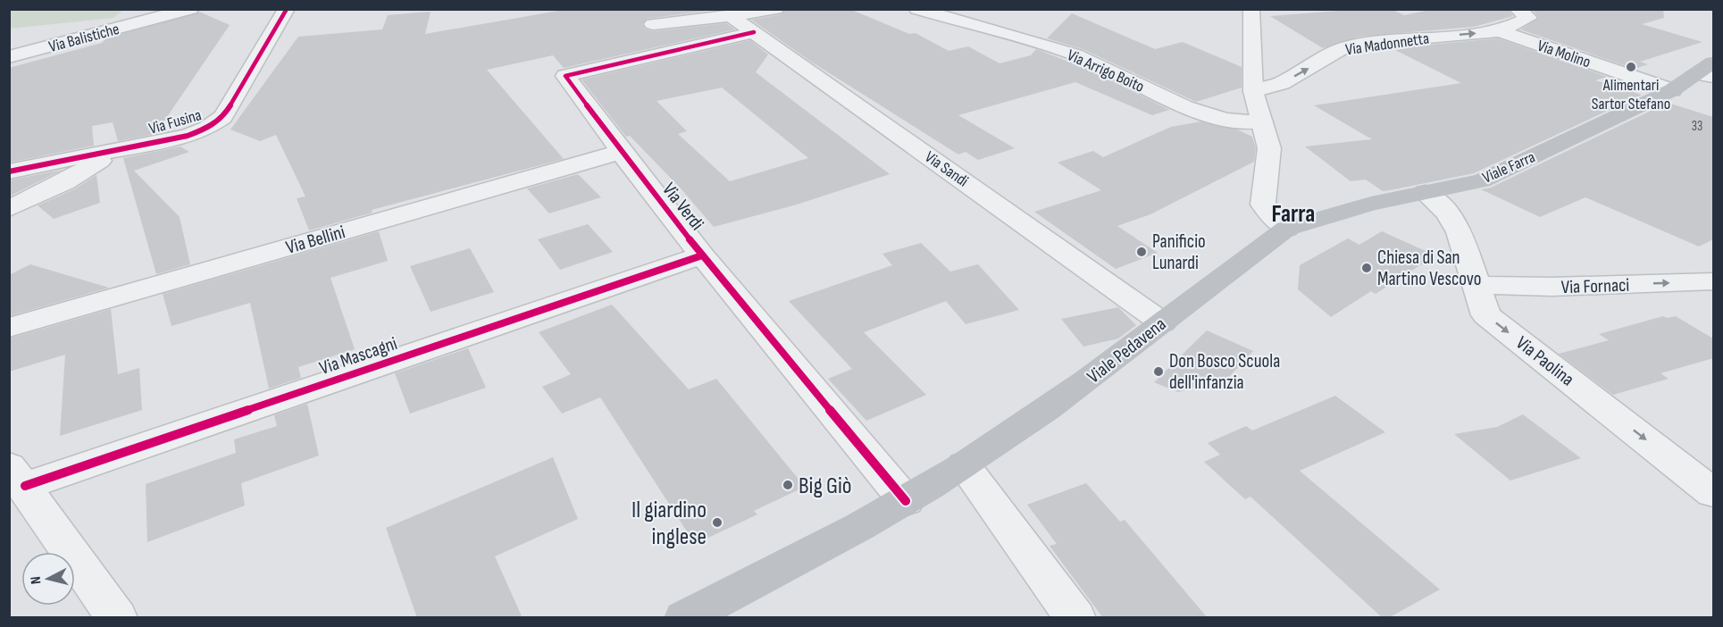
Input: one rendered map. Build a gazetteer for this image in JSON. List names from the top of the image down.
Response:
{
  "streets": {
    "main road": ["Viale Farra", "Viale Pedavena"],
    "street": [
      "Via Balistiche",
      "Via Madonnetta",
      "Via Molino",
      "Via Arrigo Boito",
      "Via Fusina",
      "Via Sandi",
      "Via Verdi",
      "Via Bellini",
      "Via Fornaci",
      "Via Mascagni",
      "Via Paolina"
    ]
  },
  "crossings": [
    ["Via Madonnetta", "Via Molino"],
    ["Via Molino", "Viale Farra"],
    ["Viale Farra", "Viale Pedavena"],
    ["Viale Farra", "Via Paolina"],
    ["Via Sandi", "Via Verdi"],
    ["Via Sandi", "Viale Pedavena"],
    ["Via Verdi", "Via Bellini"],
    ["Via Verdi", "Viale Pedavena"],
    ["Via Verdi", "Via Mascagni"],
    ["Via Fornaci", "Via Paolina"]
  ],
  "one_way": ["Via Madonnetta", "Via Fornaci", "Via Paolina"],
  "districts": ["Farra"],
  "places": [
    "Alimentari Sartor Stefano",
    "Panificio Lunardi",
    "Chiesa di San Martino Vescovo",
    "Don Bosco Scuola dell'infanzia",
    "Big Giò",
    "Il giardino inglese"
  ],
  "house_numbers": ["33"],
  "north": "left"
}
